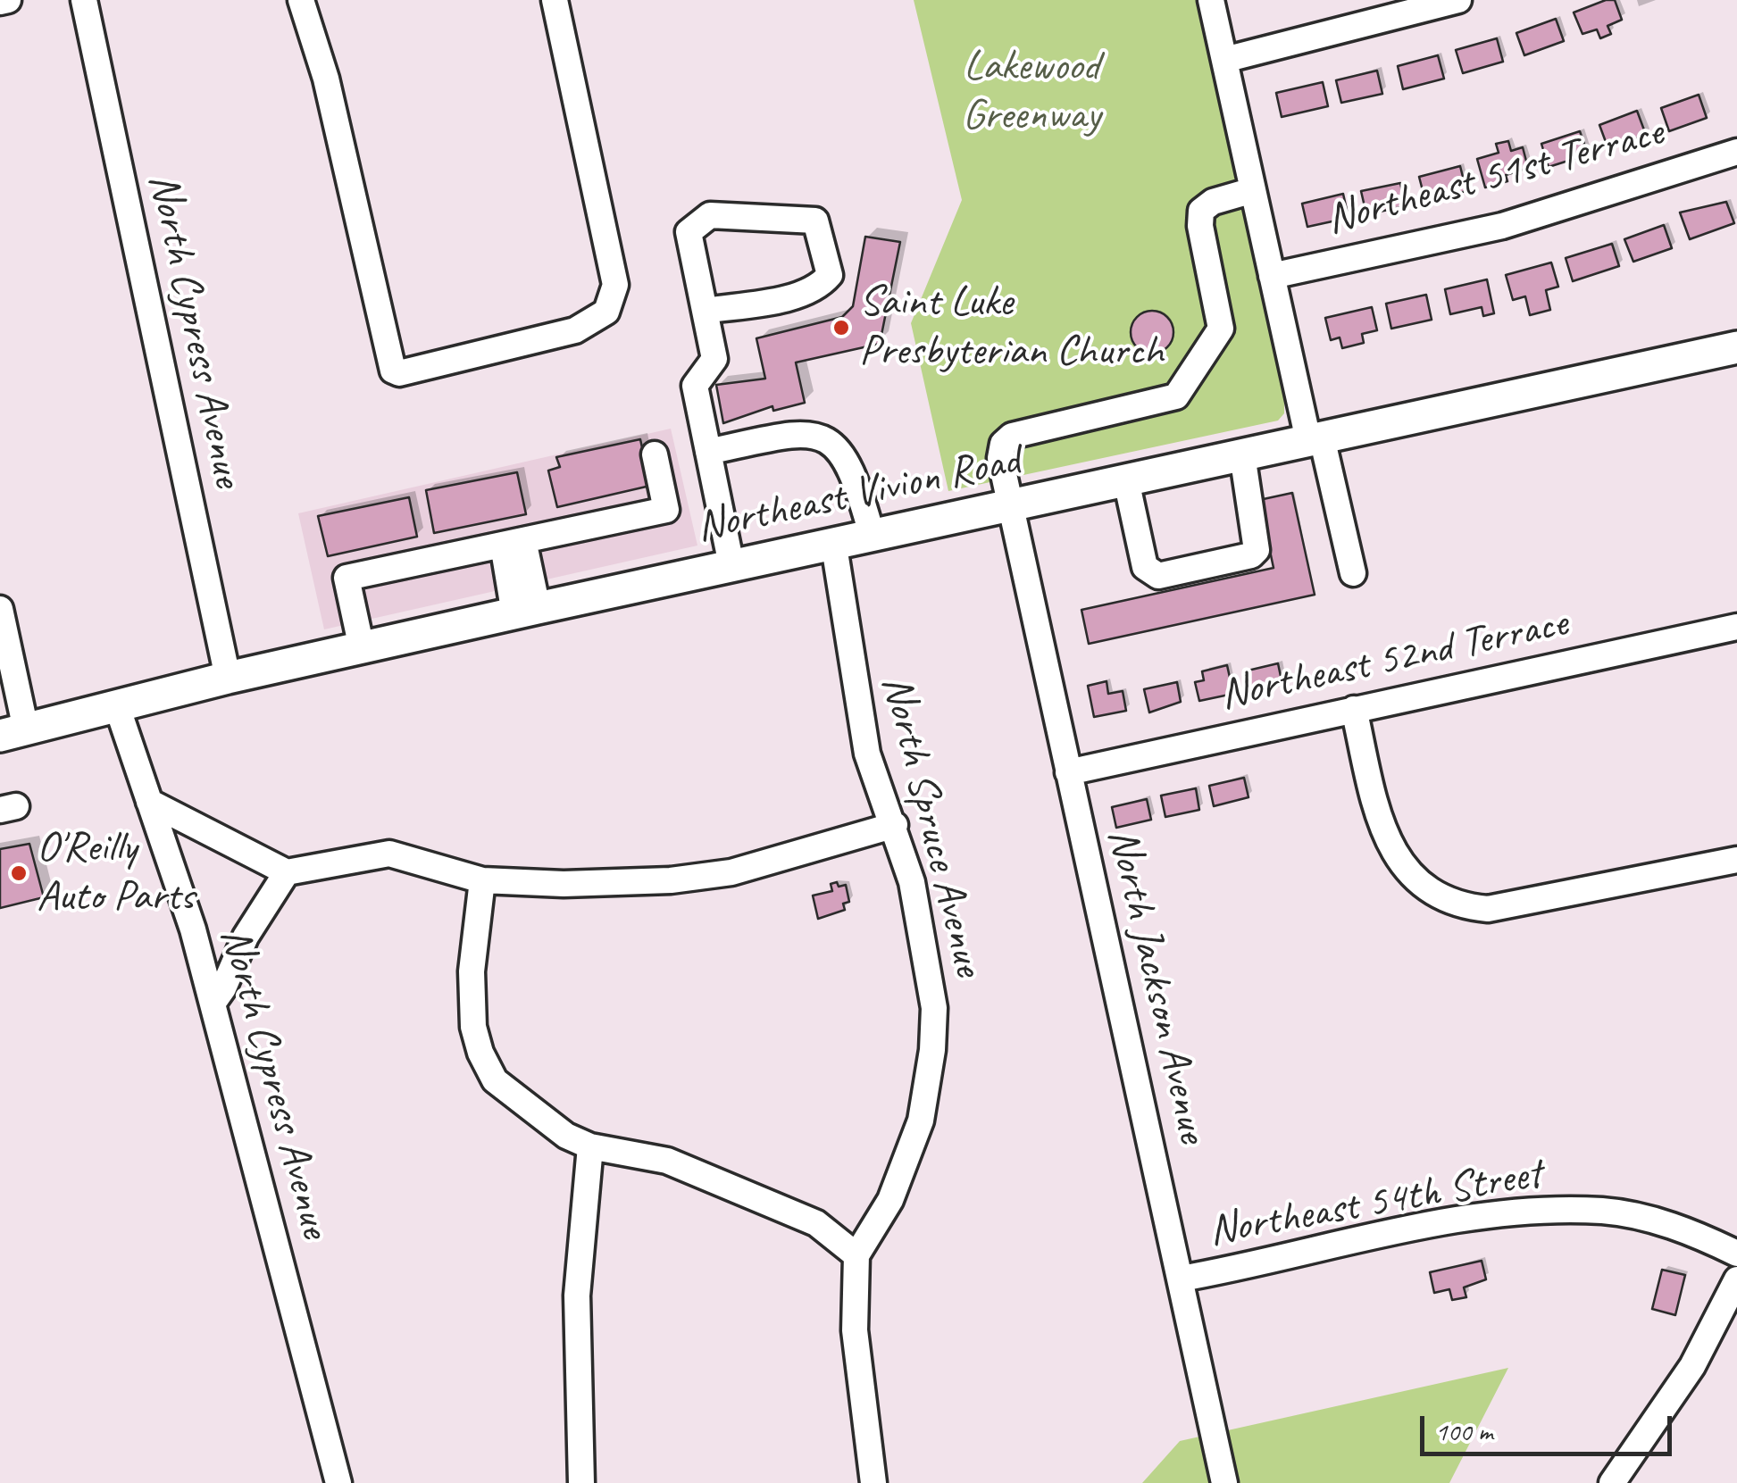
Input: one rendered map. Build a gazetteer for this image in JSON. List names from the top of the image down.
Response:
{
  "streets": {
    "main road": ["Northeast Vivion Road"],
    "street": [
      "Northeast 51st Terrace",
      "North Cypress Avenue",
      "Northeast 52nd Terrace",
      "North Spruce Avenue",
      "North Jackson Avenue",
      "Northeast 54th Street"
    ]
  },
  "crossings": [
    ["North Cypress Avenue", "Northeast Vivion Road"],
    ["Northeast Vivion Road", "North Spruce Avenue"],
    ["Northeast Vivion Road", "North Jackson Avenue"],
    ["Northeast 52nd Terrace", "North Jackson Avenue"],
    ["North Jackson Avenue", "Northeast 54th Street"]
  ],
  "parks": ["Lakewood Greenway"],
  "places": ["Saint Luke Presbyterian Church", "O'Reilly Auto Parts"],
  "scale_bar": "100 m"
}
